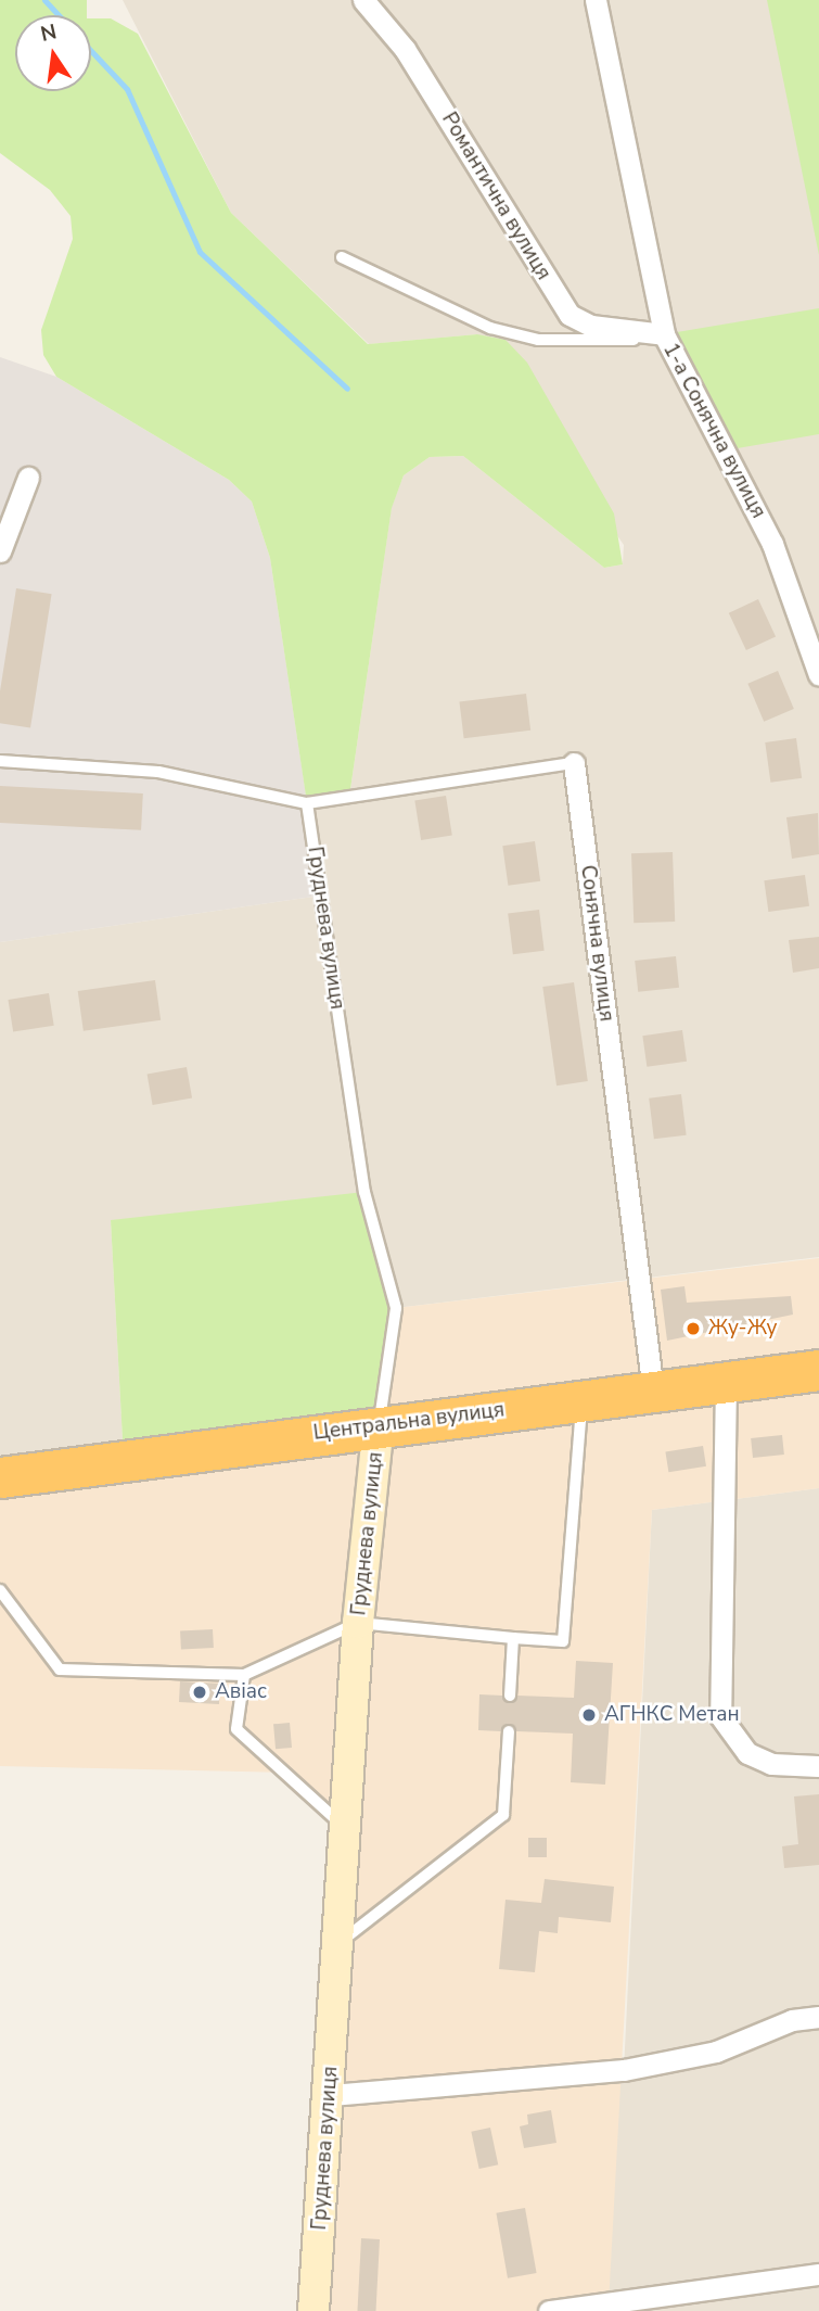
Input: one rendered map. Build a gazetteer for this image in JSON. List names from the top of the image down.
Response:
{
  "streets": {
    "highway": ["Центральна вулиця"],
    "street": [
      "Романтична вулиця",
      "1-а Сонячна вулиця",
      "Груднева вулиця",
      "Сонячна вулиця"
    ]
  },
  "crossings": [
    ["Романтична вулиця", "1-а Сонячна вулиця"],
    ["Груднева вулиця", "Сонячна вулиця"],
    ["Груднева вулиця", "Центральна вулиця"],
    ["Сонячна вулиця", "Центральна вулиця"]
  ],
  "places": ["Жу-Жу", "Авіас", "АГНКС Метан"],
  "north": "top"
}
